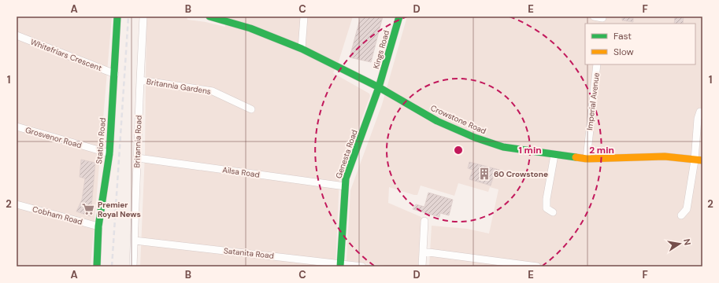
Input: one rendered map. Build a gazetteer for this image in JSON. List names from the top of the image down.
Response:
{
  "streets": {
    "street": [
      "Kings Road",
      "Whitefriars Crescent",
      "Britannia Gardens",
      "Imperial Avenue",
      "Crowstone Road",
      "Grosvenor Road",
      "Station Road",
      "Britannia Road",
      "Genesta Road",
      "Ailsa Road",
      "Cobham Road",
      "Satanita Road"
    ]
  },
  "crossings": [
    ["Kings Road", "Crowstone Road"],
    ["Kings Road", "Genesta Road"],
    ["Whitefriars Crescent", "Station Road"],
    ["Britannia Gardens", "Britannia Road"],
    ["Imperial Avenue", "Crowstone Road"],
    ["Crowstone Road", "Genesta Road"],
    ["Grosvenor Road", "Station Road"],
    ["Station Road", "Cobham Road"],
    ["Britannia Road", "Ailsa Road"],
    ["Britannia Road", "Satanita Road"],
    ["Genesta Road", "Ailsa Road"],
    ["Genesta Road", "Satanita Road"]
  ],
  "places": {
    "building": ["60 Crowstone"],
    "supermarket": ["Premier Royal News"]
  },
  "legend": ["Fast", "Slow"],
  "north": "right",
  "grid": {
    "columns": [
      "A",
      "B",
      "C",
      "D",
      "E",
      "F"
    ],
    "rows": ["1", "2"]
  },
  "rings": ["1 min", "2 min"]
}
